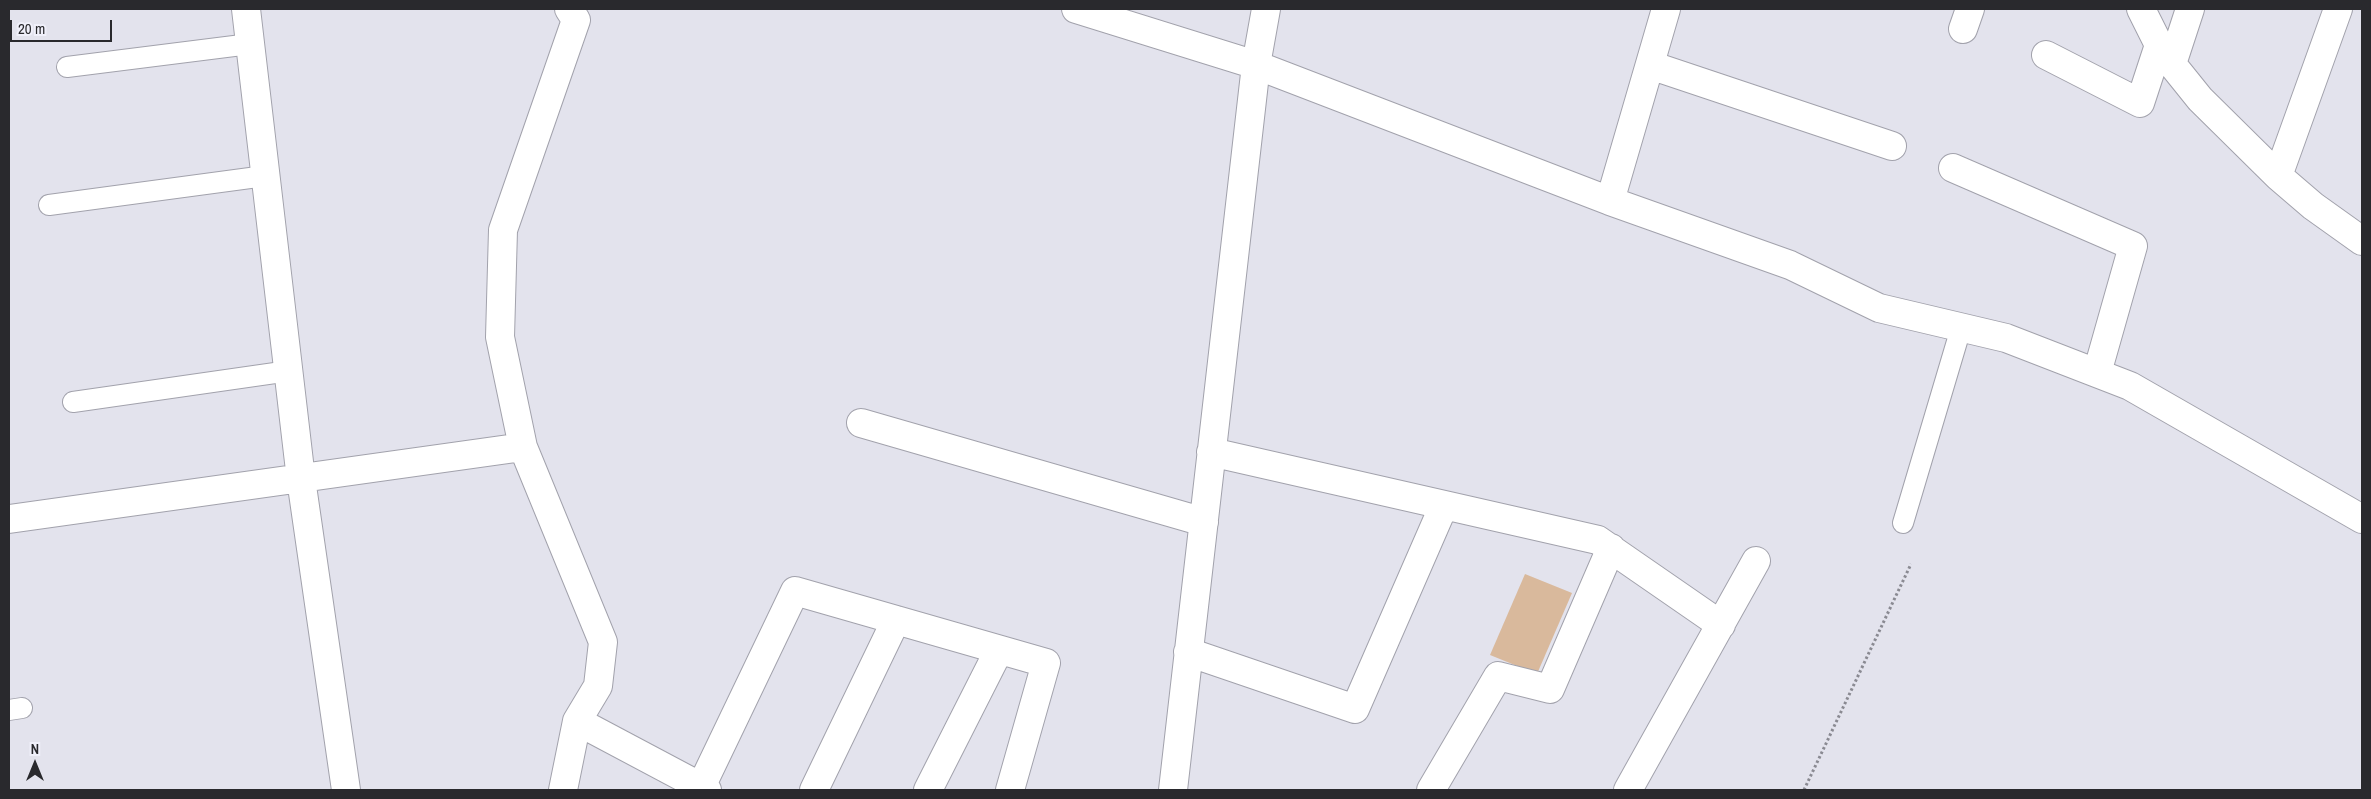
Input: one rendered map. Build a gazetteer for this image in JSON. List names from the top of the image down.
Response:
{
  "scale_bar": "20 m",
  "north": "top"
}
